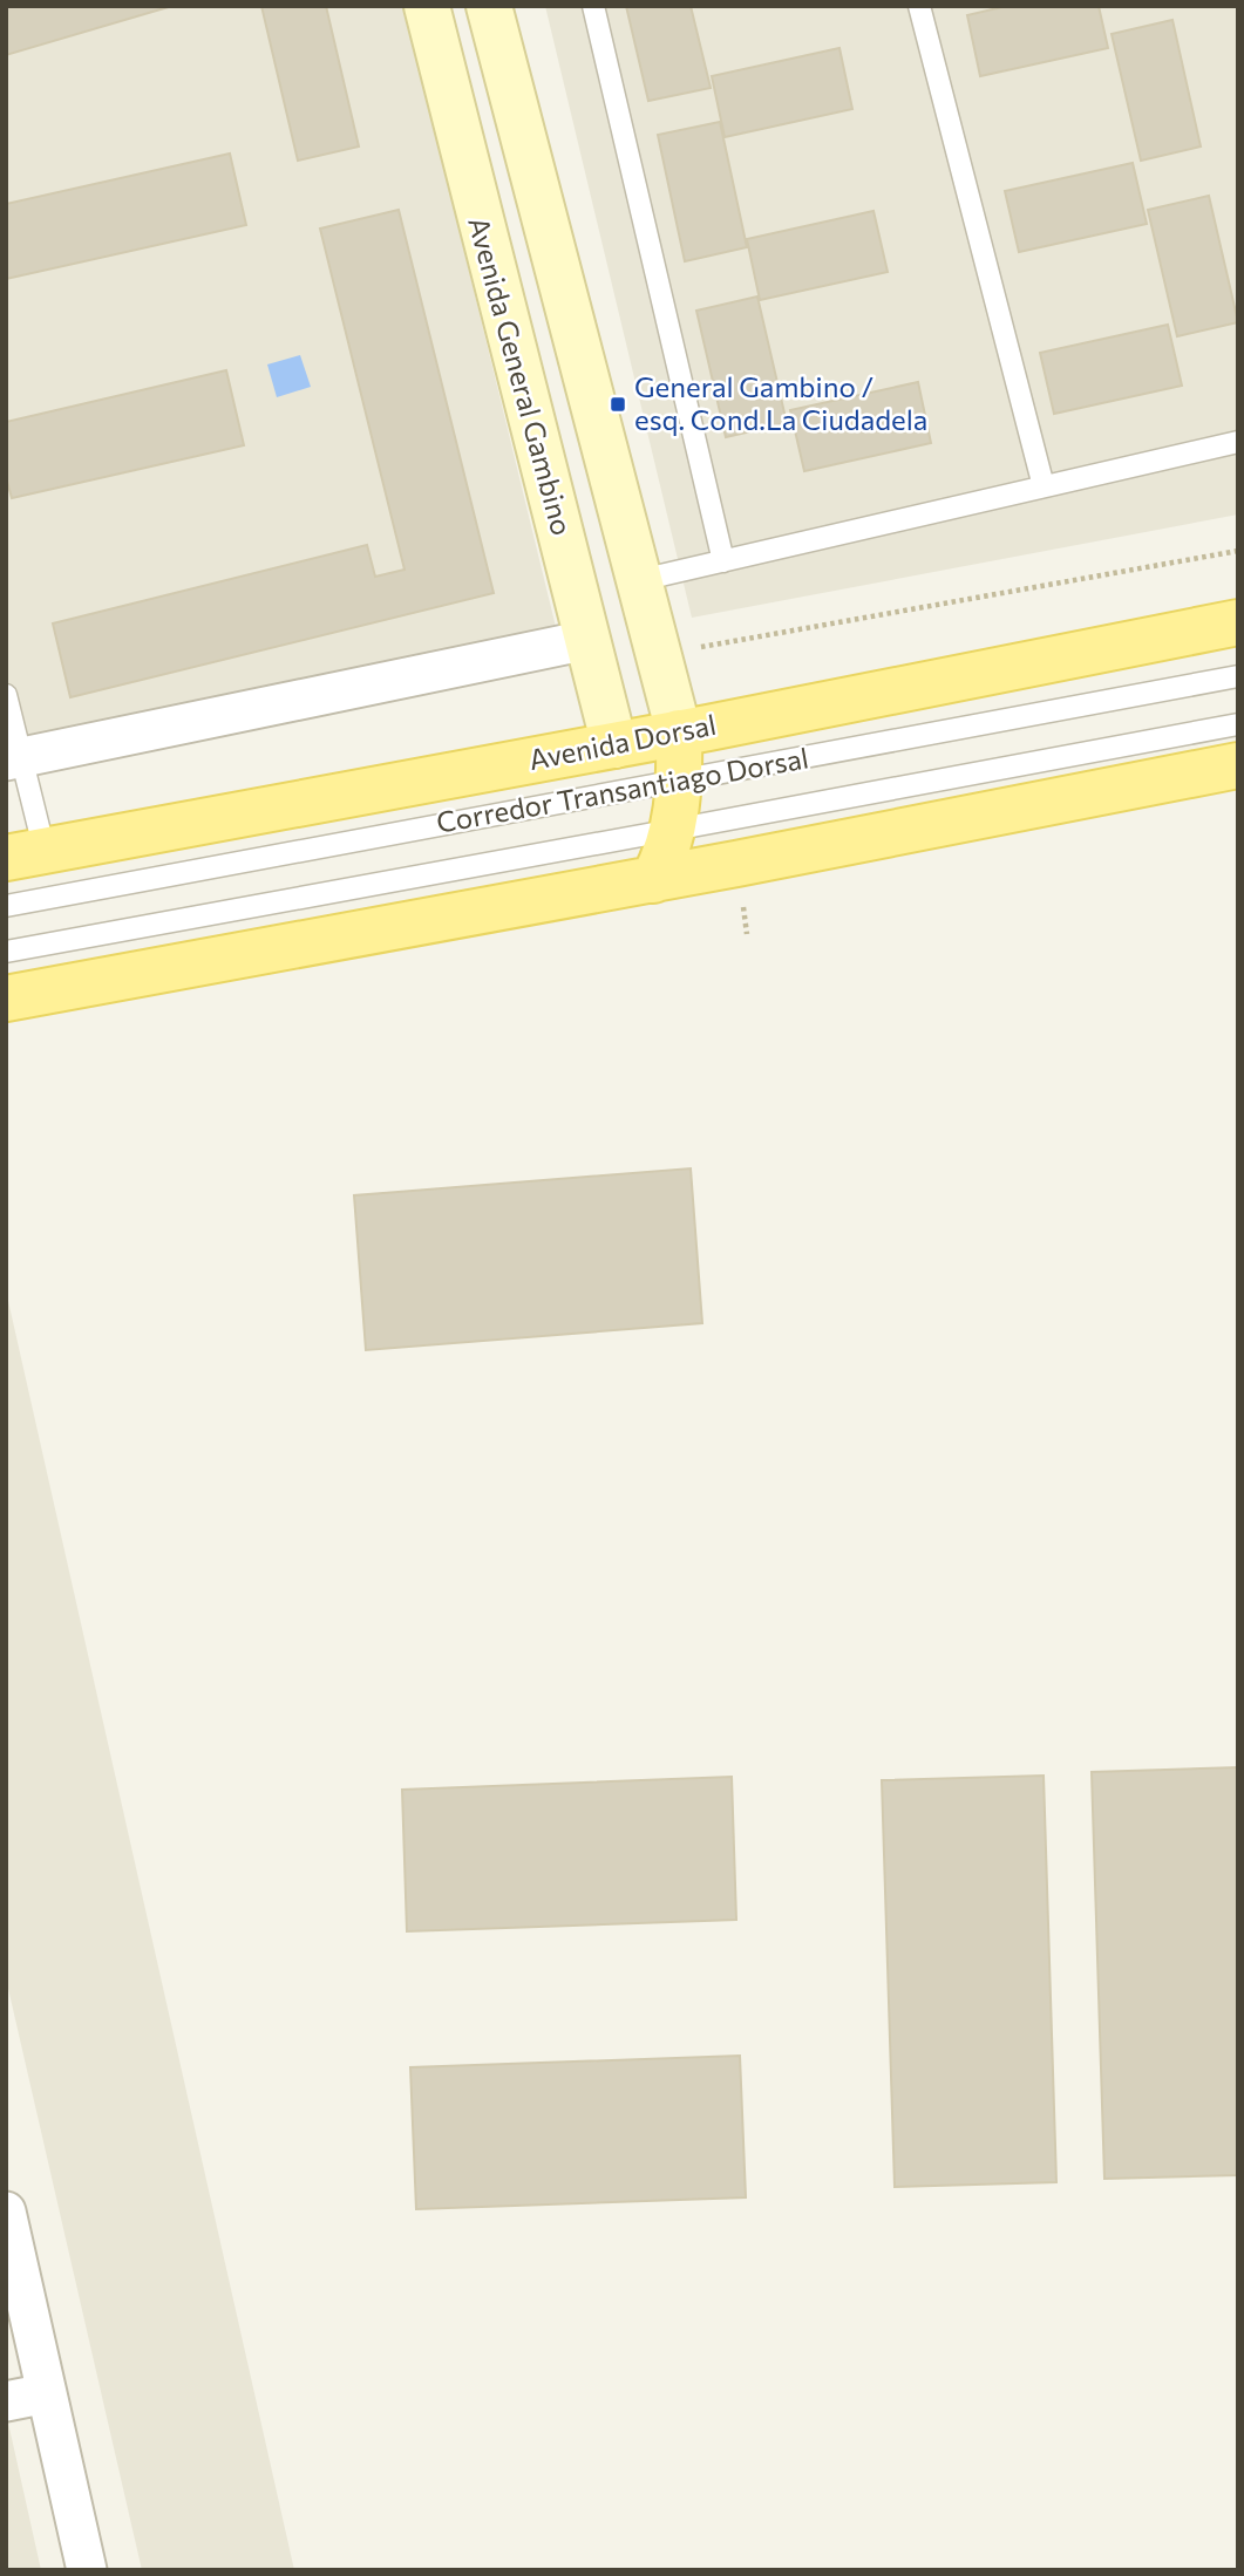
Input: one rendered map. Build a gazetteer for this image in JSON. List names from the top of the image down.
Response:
{
  "streets": {
    "main road": ["Avenida Dorsal"],
    "street": ["Avenida General Gambino"],
    "lane": ["Corredor Transantiago Dorsal"]
  },
  "crossings": [
    ["Avenida General Gambino", "Avenida Dorsal"]
  ],
  "places": {
    "transit": ["General Gambino / esq. Cond.La Ciudadela"]
  }
}
